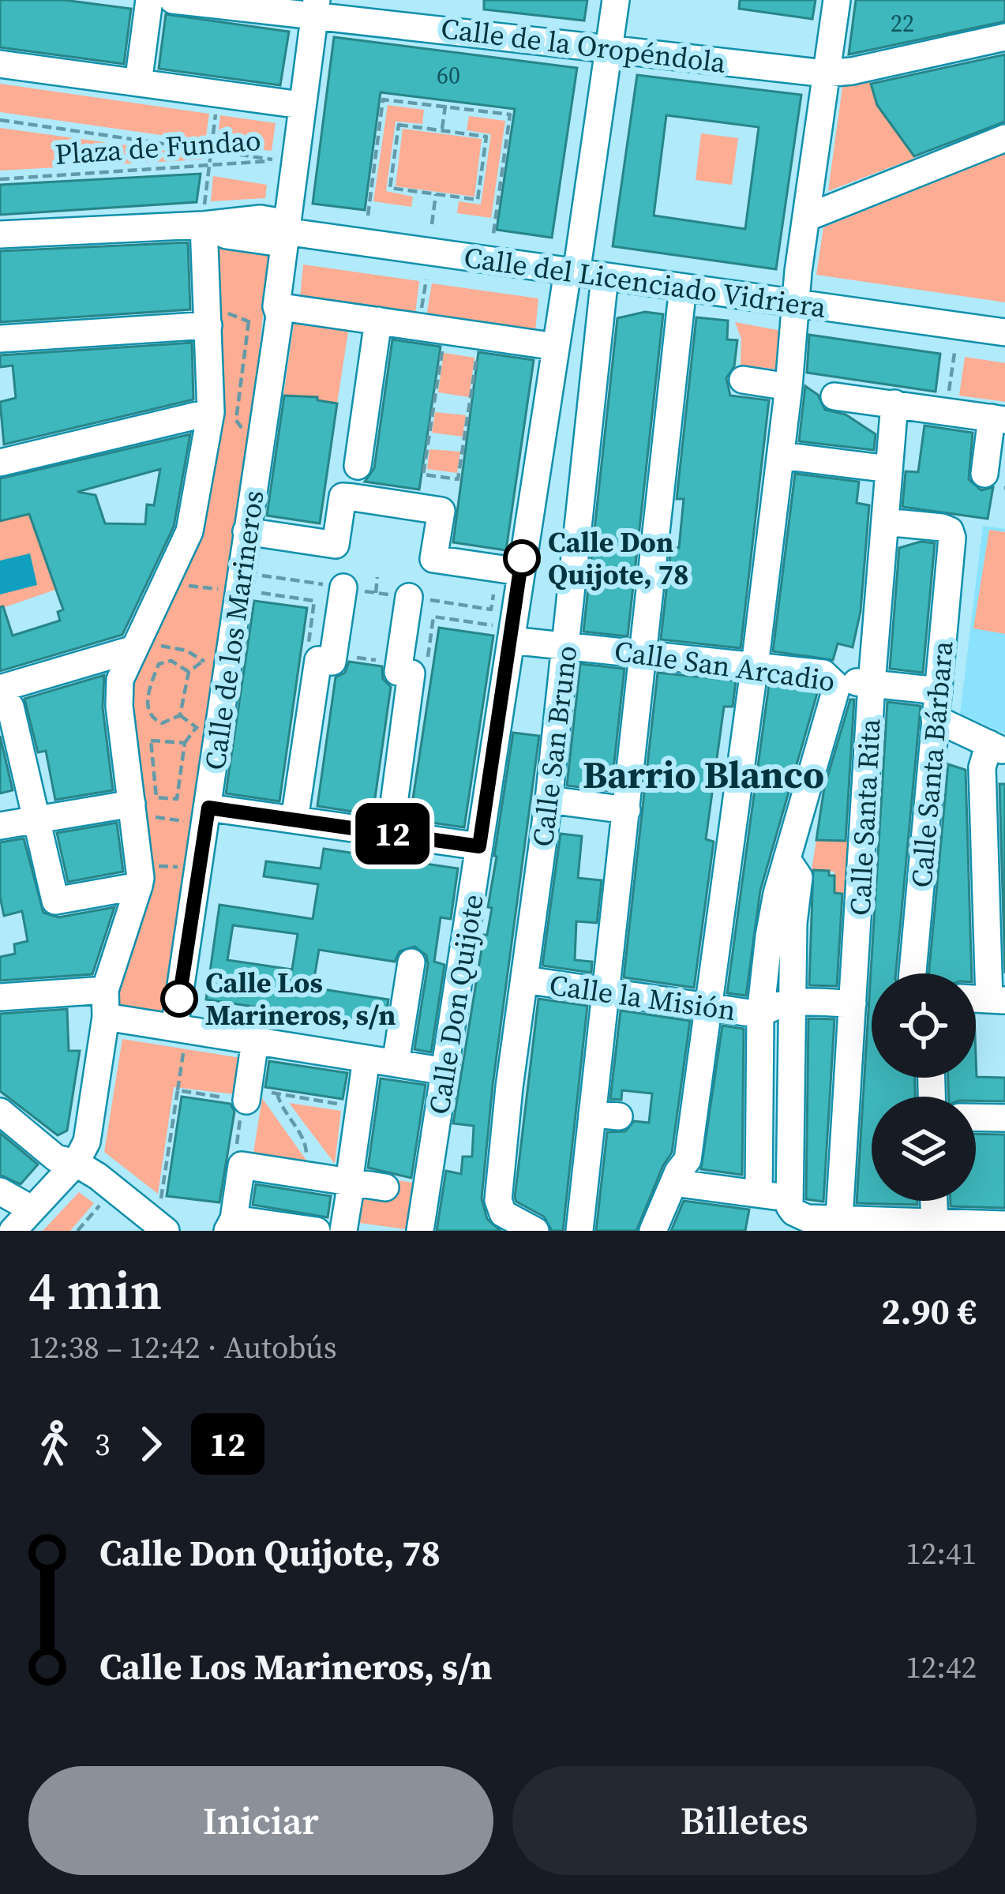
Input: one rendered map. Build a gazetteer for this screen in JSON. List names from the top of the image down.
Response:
{
  "streets": {
    "street": [
      "Calle de la Oropéndola",
      "Calle del Licenciado Vidriera",
      "Calle de los Marineros",
      "Calle San Arcadio",
      "Calle San Bruno",
      "Calle Santa Bárbara",
      "Calle Santa Rita",
      "Calle la Misión",
      "Calle Don Quijote"
    ],
    "path": ["Plaza de Fundao"]
  },
  "crossings": [
    ["Calle de la Oropéndola", "Calle de los Marineros"],
    ["Calle de la Oropéndola", "Calle Don Quijote"],
    ["Calle del Licenciado Vidriera", "Calle de los Marineros"],
    ["Calle del Licenciado Vidriera", "Calle San Bruno"],
    ["Calle del Licenciado Vidriera", "Calle Don Quijote"],
    ["Calle San Arcadio", "Calle San Bruno"],
    ["Calle San Arcadio", "Calle Santa Bárbara"],
    ["Calle San Arcadio", "Calle Santa Rita"],
    ["Calle San Arcadio", "Calle Don Quijote"],
    ["Calle San Bruno", "Calle la Misión"],
    ["Calle Santa Bárbara", "Calle Santa Rita"]
  ],
  "districts": ["Barrio Blanco"],
  "places": ["Calle Don Quijote, 78", "Calle Los Marineros, s/n"],
  "lines": ["bus line 12"],
  "house_numbers": ["22", "60"],
  "page": {
    "on_map": "12",
    "heading": ["4 min", "12:38 – 12:42 · Autobús", "2.90 €"],
    "legs": ["3", "12"],
    "list": [
      {
        "name": "Calle Don Quijote, 78",
        "value": "12:41"
      },
      {
        "name": "Calle Los Marineros, s/n",
        "value": "12:42"
      }
    ],
    "buttons": ["Iniciar", "Billetes"]
  }
}
